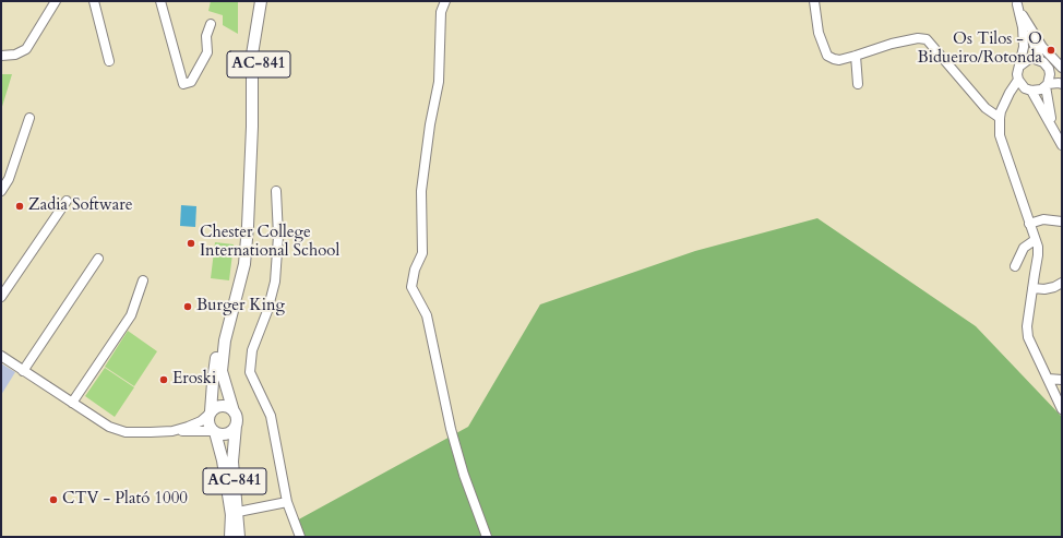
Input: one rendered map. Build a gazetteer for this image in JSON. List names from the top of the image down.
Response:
{
  "streets": {
    "main road": ["AC-841"]
  },
  "places": [
    "Os Tilos - O Bidueiro/Rotonda",
    "Zadia Software",
    "Chester College International School",
    "Burger King",
    "Eroski",
    "CTV - Plató 1000"
  ]
}
